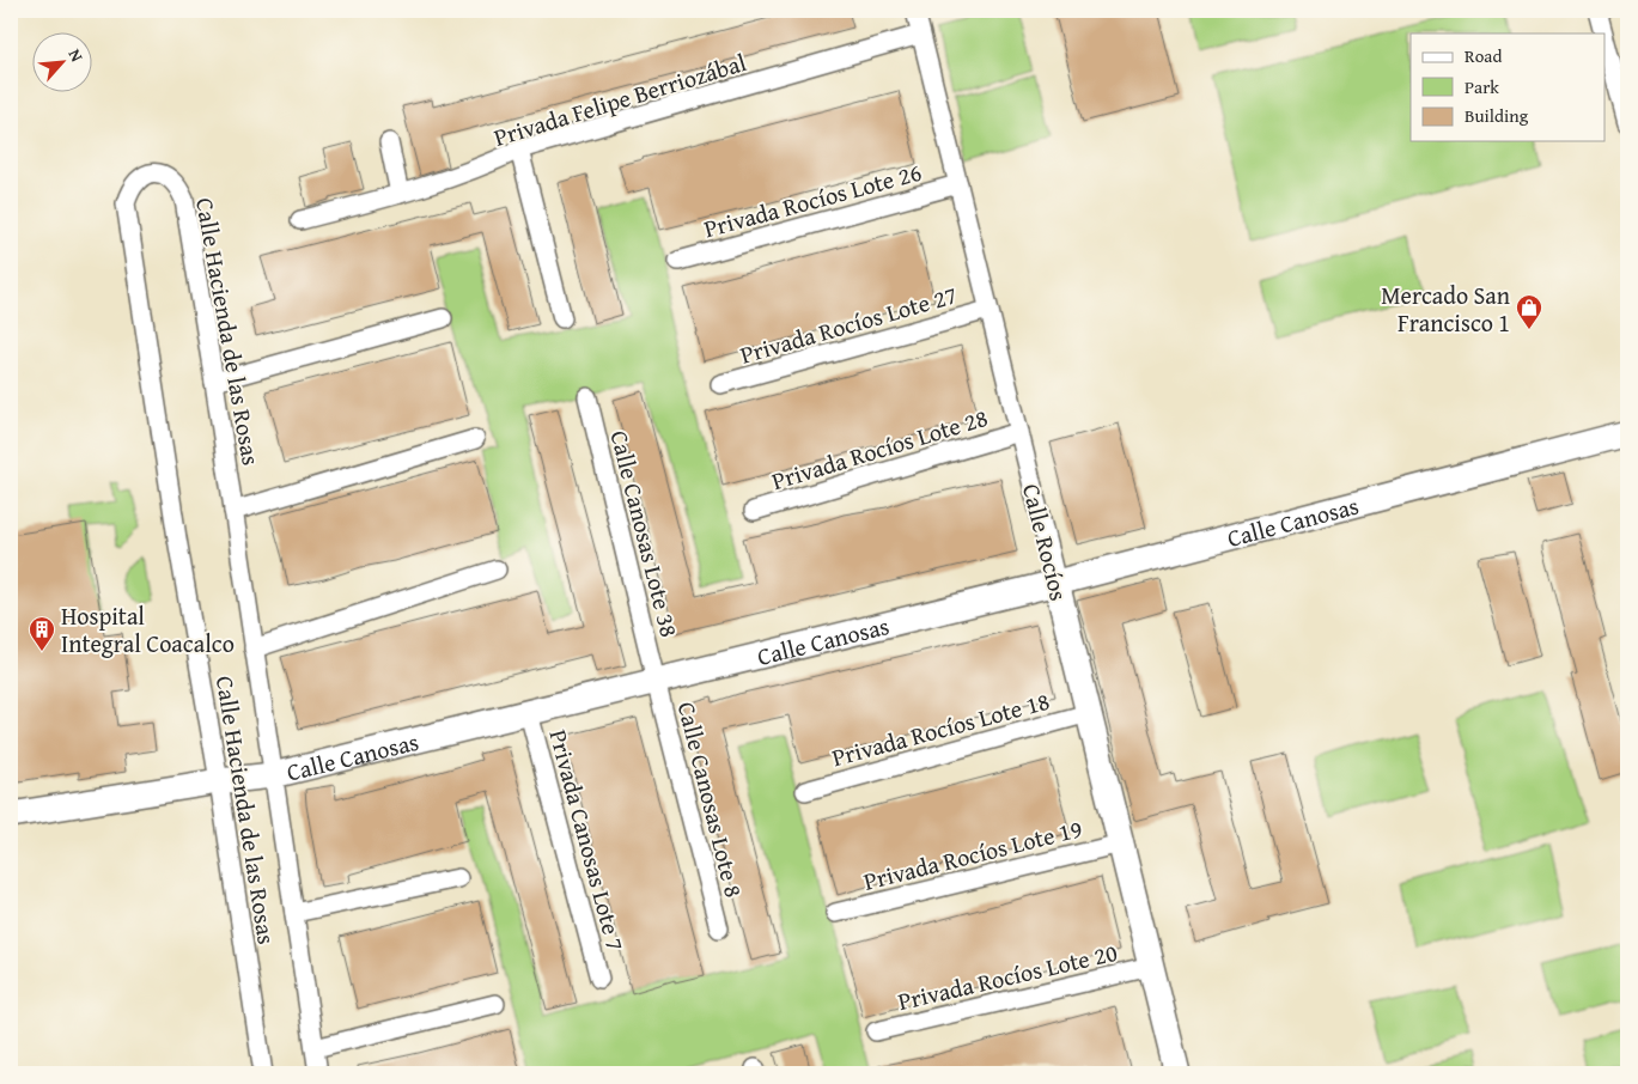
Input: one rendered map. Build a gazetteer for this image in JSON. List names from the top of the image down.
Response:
{
  "streets": {
    "street": [
      "Privada Felipe Berriozábal",
      "Privada Rocíos Lote 26",
      "Privada Rocíos Lote 27",
      "Calle Hacienda de las Rosas",
      "Privada Rocíos Lote 28",
      "Calle Canosas",
      "Calle Canosas Lote 38",
      "Calle Rocíos",
      "Privada Rocíos Lote 18",
      "Calle Canosas Lote 8",
      "Privada Canosas Lote 7",
      "Privada Rocíos Lote 19",
      "Privada Rocíos Lote 20"
    ]
  },
  "crossings": [
    ["Privada Felipe Berriozábal", "Calle Rocíos"],
    ["Privada Rocíos Lote 26", "Calle Rocíos"],
    ["Privada Rocíos Lote 27", "Calle Rocíos"],
    ["Calle Hacienda de las Rosas", "Calle Canosas"],
    ["Privada Rocíos Lote 28", "Calle Rocíos"],
    ["Calle Canosas", "Calle Canosas Lote 38"],
    ["Calle Canosas", "Calle Rocíos"],
    ["Calle Canosas", "Calle Canosas Lote 8"],
    ["Calle Canosas", "Privada Canosas Lote 7"],
    ["Calle Canosas Lote 38", "Calle Canosas Lote 8"],
    ["Calle Rocíos", "Privada Rocíos Lote 18"],
    ["Calle Rocíos", "Privada Rocíos Lote 19"],
    ["Calle Rocíos", "Privada Rocíos Lote 20"]
  ],
  "places": {
    "shop": ["Mercado San Francisco 1"],
    "building": ["Hospital Integral Coacalco"]
  },
  "legend": ["Road", "Park", "Building"],
  "north": "top right"
}
